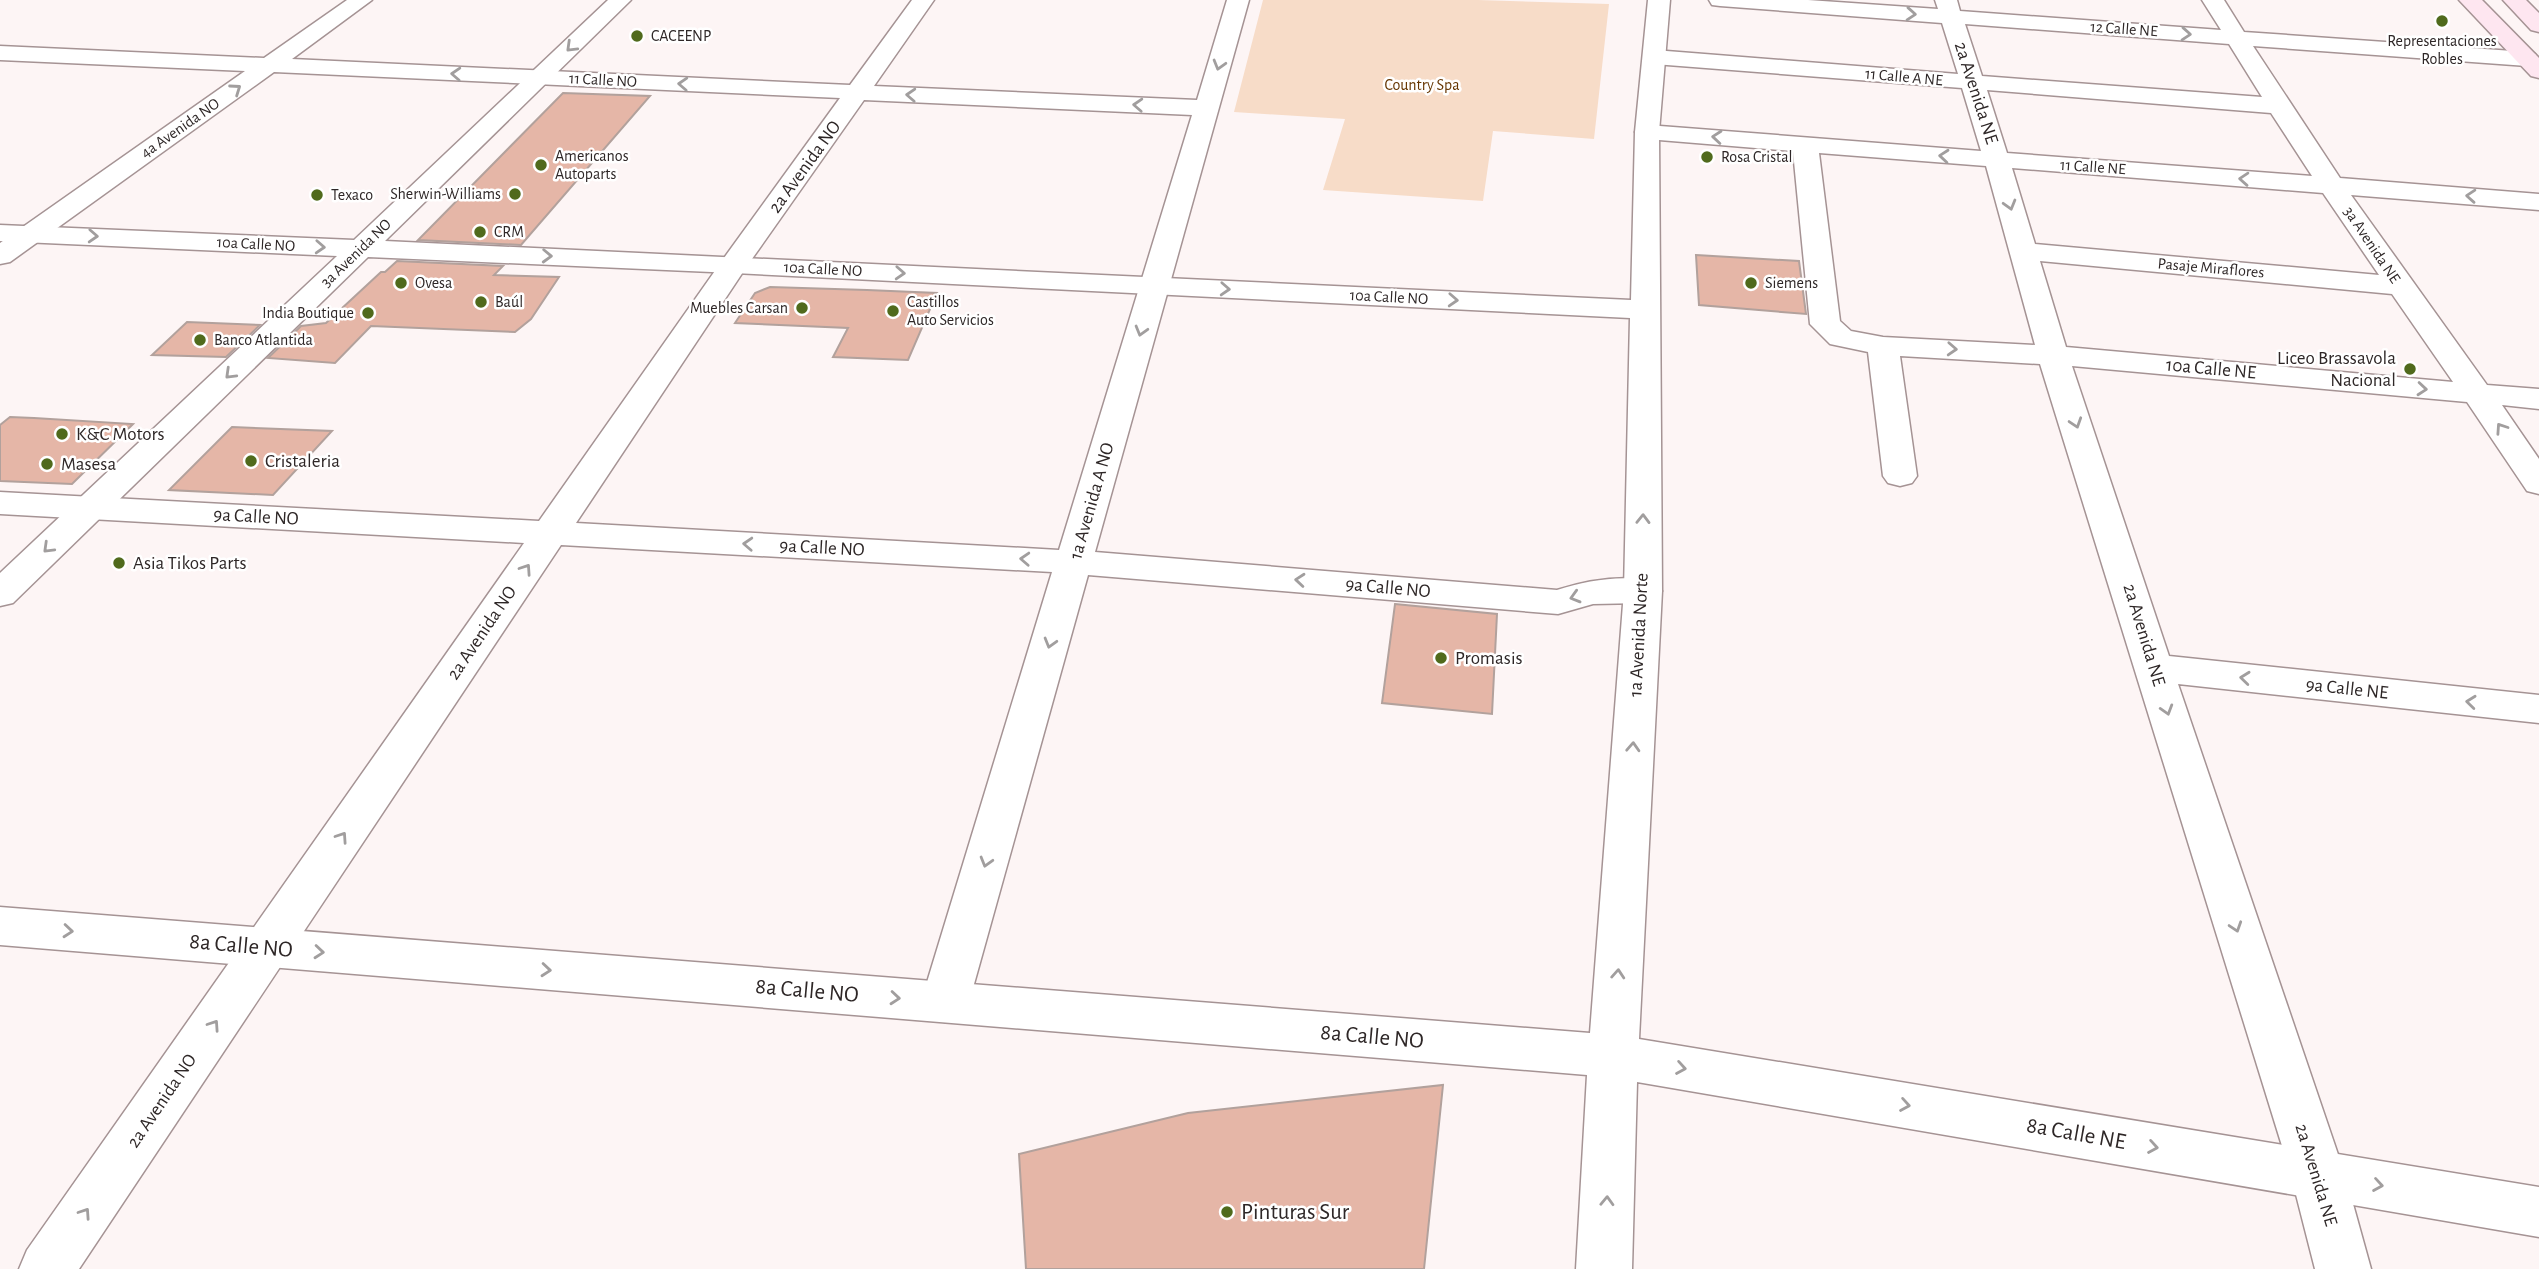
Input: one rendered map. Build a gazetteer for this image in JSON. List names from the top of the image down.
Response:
{
  "streets": {
    "street": [
      "12 Calle NE",
      "11 Calle A NE",
      "11 Calle NO",
      "2a Avenida NE",
      "4a Avenida NO",
      "2a Avenida NO",
      "11 Calle NE",
      "10a Calle NO",
      "3a Avenida NE",
      "3a Avenida NO",
      "Pasaje Miraflores",
      "10a Calle NE",
      "1a Avenida A NO",
      "9a Calle NO",
      "1a Avenida Norte",
      "9a Calle NE",
      "8a Calle NO",
      "8a Calle NE"
    ]
  },
  "crossings": [
    ["12 Calle NE", "2a Avenida NE"],
    ["12 Calle NE", "3a Avenida NE"],
    ["11 Calle A NE", "2a Avenida NE"],
    ["11 Calle A NE", "3a Avenida NE"],
    ["11 Calle A NE", "1a Avenida Norte"],
    ["11 Calle NO", "4a Avenida NO"],
    ["11 Calle NO", "2a Avenida NO"],
    ["11 Calle NO", "3a Avenida NO"],
    ["11 Calle NO", "1a Avenida A NO"],
    ["2a Avenida NE", "11 Calle NE"],
    ["2a Avenida NE", "Pasaje Miraflores"],
    ["2a Avenida NE", "10a Calle NE"],
    ["2a Avenida NE", "9a Calle NE"],
    ["2a Avenida NE", "8a Calle NE"],
    ["4a Avenida NO", "10a Calle NO"],
    ["2a Avenida NO", "10a Calle NO"],
    ["2a Avenida NO", "9a Calle NO"],
    ["2a Avenida NO", "8a Calle NO"],
    ["11 Calle NE", "3a Avenida NE"],
    ["11 Calle NE", "10a Calle NE"],
    ["11 Calle NE", "1a Avenida Norte"],
    ["10a Calle NO", "3a Avenida NO"],
    ["10a Calle NO", "1a Avenida A NO"],
    ["10a Calle NO", "1a Avenida Norte"],
    ["3a Avenida NE", "Pasaje Miraflores"],
    ["3a Avenida NE", "10a Calle NE"],
    ["3a Avenida NO", "9a Calle NO"],
    ["1a Avenida A NO", "9a Calle NO"],
    ["1a Avenida A NO", "8a Calle NO"],
    ["9a Calle NO", "1a Avenida Norte"],
    ["1a Avenida Norte", "8a Calle NO"],
    ["1a Avenida Norte", "8a Calle NE"],
    ["8a Calle NO", "8a Calle NE"]
  ],
  "one_way": [
    "12 Calle NE",
    "11 Calle NO",
    "2a Avenida NE",
    "4a Avenida NO",
    "2a Avenida NO",
    "11 Calle NE",
    "10a Calle NO",
    "3a Avenida NO",
    "10a Calle NE",
    "1a Avenida A NO",
    "9a Calle NO",
    "1a Avenida Norte",
    "9a Calle NE",
    "8a Calle NO",
    "8a Calle NE"
  ],
  "parks": ["Country Spa"],
  "places": [
    "Representaciones Robles",
    "CACEENP",
    "Rosa Cristal",
    "Americanos Autoparts",
    "Sherwin-Williams",
    "Texaco",
    "CRM",
    "Ovesa",
    "Siemens",
    "Baúl",
    "Muebles Carsan",
    "Castillos Auto Servicios",
    "India Boutique",
    "Banco Atlantida",
    "Liceo Brassavola Nacional",
    "K&C Motors",
    "Cristaleria",
    "Masesa",
    "Asia Tikos Parts",
    "Promasis",
    "Pinturas Sur"
  ]
}
